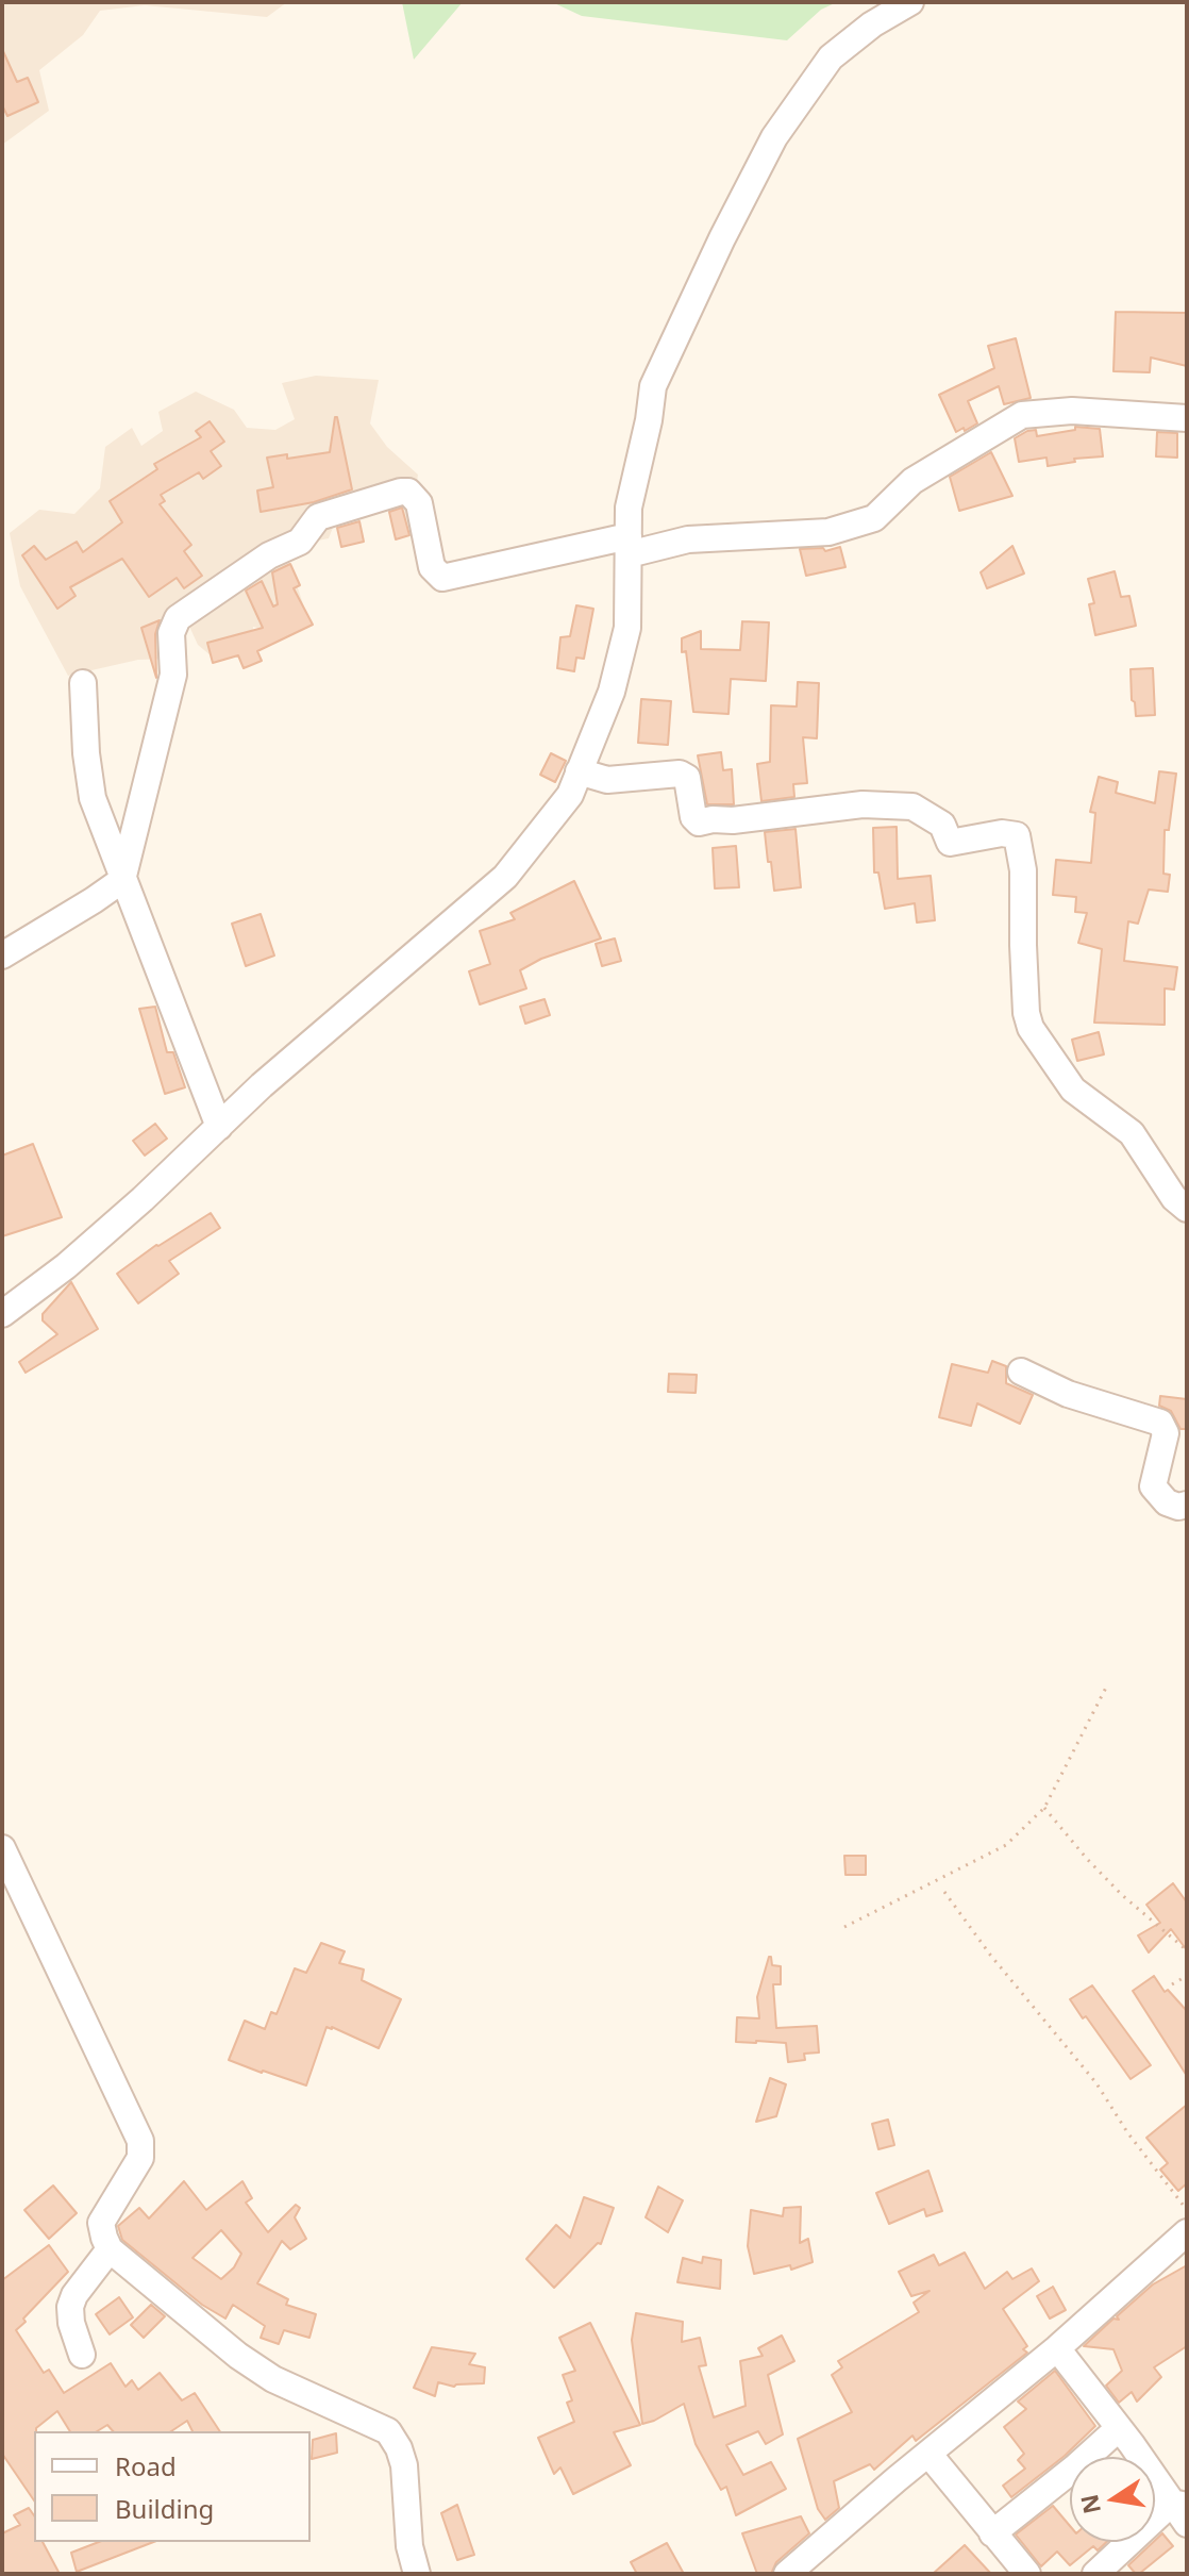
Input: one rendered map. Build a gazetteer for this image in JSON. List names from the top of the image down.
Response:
{
  "legend": ["Road", "Building"],
  "north": "left"
}
